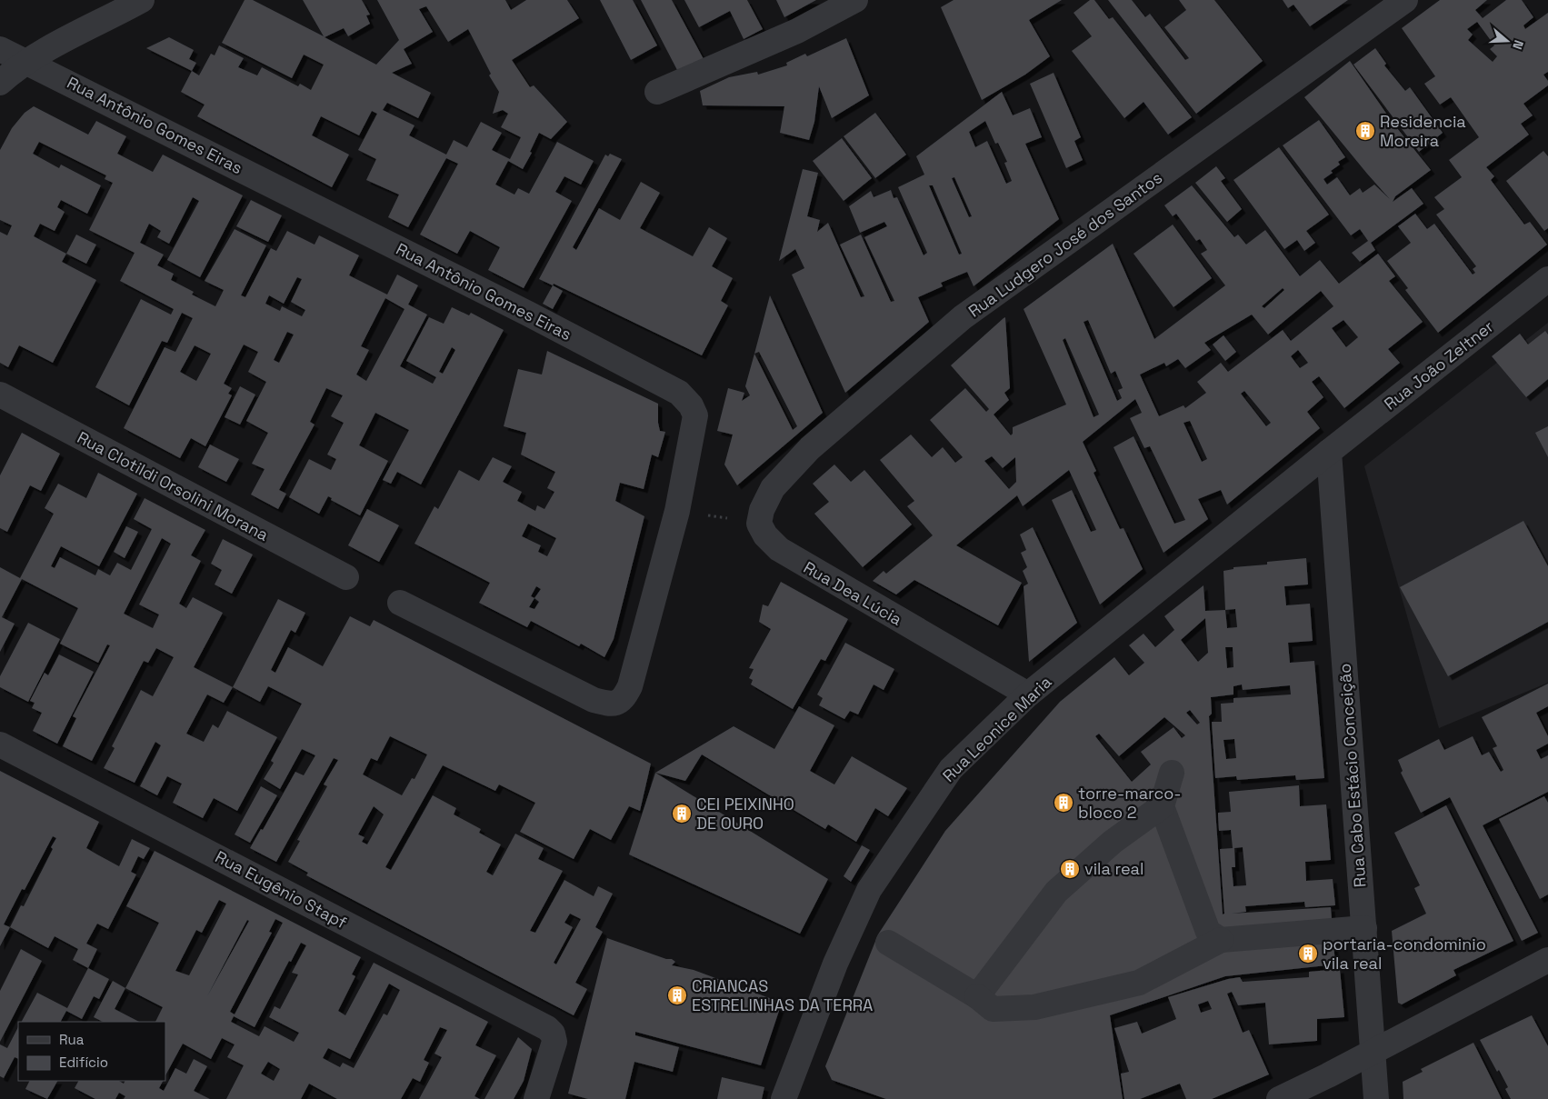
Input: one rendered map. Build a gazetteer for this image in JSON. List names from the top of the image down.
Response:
{
  "streets": {
    "street": [
      "Rua Antônio Gomes Eiras",
      "Rua Ludgero José dos Santos",
      "Rua João Zeltner",
      "Rua Clotildi Orsolini Morana",
      "Rua Dea Lúcia",
      "Rua Leonice Maria",
      "Rua Cabo Estácio Conceição",
      "Rua Eugênio Stapf"
    ]
  },
  "crossings": [
    ["Rua Ludgero José dos Santos", "Rua Dea Lúcia"],
    ["Rua João Zeltner", "Rua Leonice Maria"],
    ["Rua João Zeltner", "Rua Cabo Estácio Conceição"],
    ["Rua Dea Lúcia", "Rua Leonice Maria"],
    ["Rua Leonice Maria", "Rua Cabo Estácio Conceição"]
  ],
  "places": {
    "building": [
      "Residencia Moreira",
      "torre-marco- bloco 2",
      "CEI PEIXINHO DE OURO",
      "vila real",
      "portaria-condominio vila real",
      "CRIANCAS ESTRELINHAS DA TERRA"
    ]
  },
  "legend": ["Rua", "Edifício"],
  "north": "right"
}
